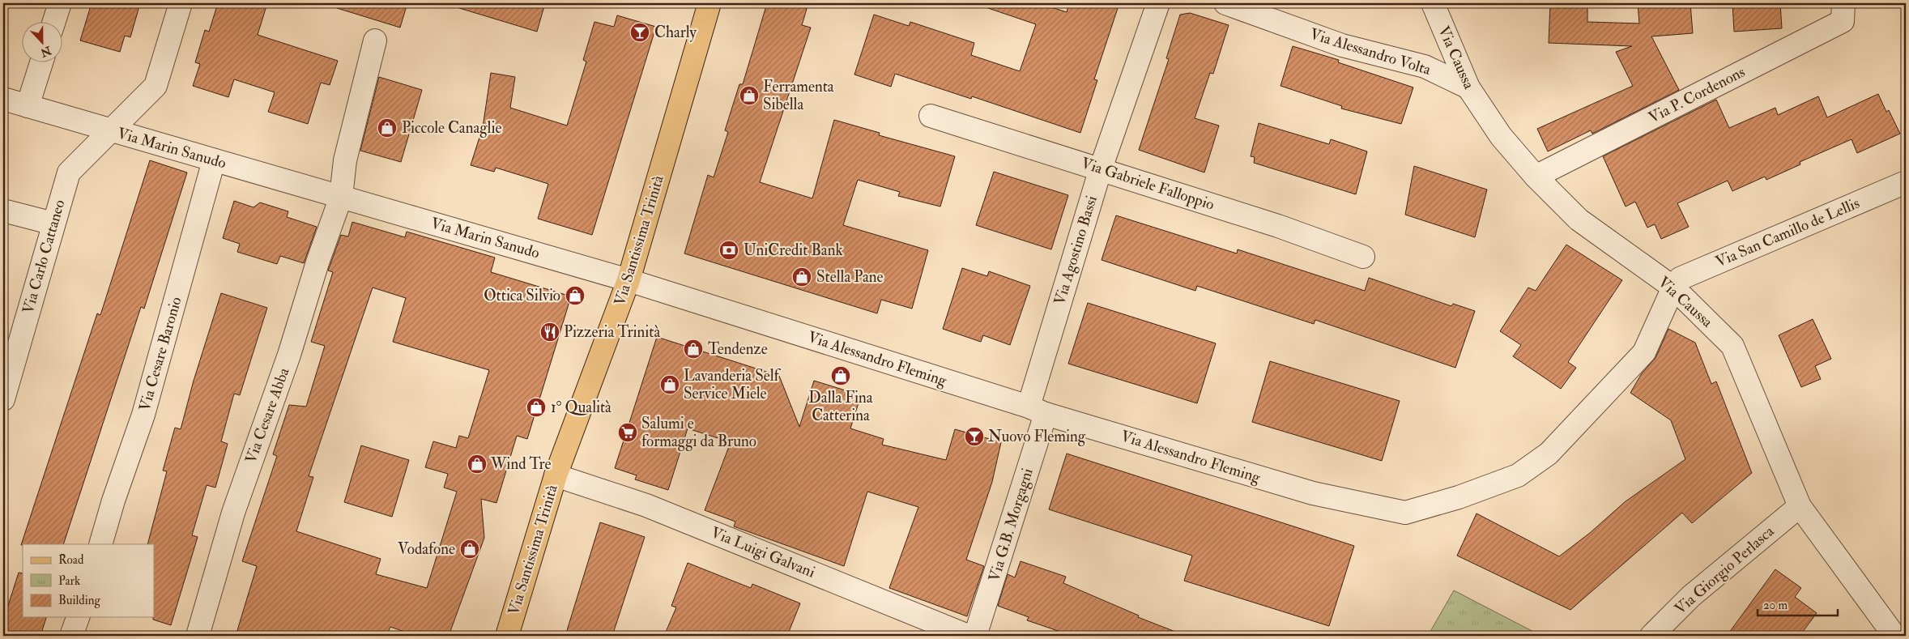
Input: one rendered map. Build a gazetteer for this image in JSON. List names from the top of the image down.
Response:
{
  "streets": {
    "main road": ["Via Santissima Trinità"],
    "street": [
      "Via Alessandro Volta",
      "Via Caussa",
      "Via P. Cordenons",
      "Via Marin Sanudo",
      "Via Gabriele Falloppio",
      "Via San Camillo de Lellis",
      "Via Agostino Bassi",
      "Via Carlo Cattaneo",
      "Via Cesare Baronio",
      "Via Alessandro Fleming",
      "Via Cesare Abba",
      "Via G.B. Morgagni",
      "Via Luigi Galvani",
      "Via Giorgio Perlasca"
    ]
  },
  "crossings": [
    ["Via Alessandro Volta", "Via Caussa"],
    ["Via Caussa", "Via P. Cordenons"],
    ["Via Caussa", "Via San Camillo de Lellis"],
    ["Via Caussa", "Via Alessandro Fleming"],
    ["Via Caussa", "Via Giorgio Perlasca"],
    ["Via Marin Sanudo", "Via Santissima Trinità"],
    ["Via Marin Sanudo", "Via Carlo Cattaneo"],
    ["Via Marin Sanudo", "Via Cesare Baronio"],
    ["Via Marin Sanudo", "Via Alessandro Fleming"],
    ["Via Marin Sanudo", "Via Cesare Abba"],
    ["Via Gabriele Falloppio", "Via Agostino Bassi"],
    ["Via San Camillo de Lellis", "Via Alessandro Fleming"],
    ["Via Santissima Trinità", "Via Alessandro Fleming"],
    ["Via Santissima Trinità", "Via Luigi Galvani"],
    ["Via Agostino Bassi", "Via Alessandro Fleming"],
    ["Via Agostino Bassi", "Via G.B. Morgagni"],
    ["Via Alessandro Fleming", "Via G.B. Morgagni"]
  ],
  "places": {
    "bar": ["Charly", "Nuovo Fleming"],
    "shop": [
      "Ferramenta Sibella",
      "Piccole Canaglie",
      "Stella Pane",
      "Ottica Silvio",
      "Tendenze",
      "Dalla Fina Catterina",
      "Lavanderia Self Service Miele",
      "1° Qualità",
      "Wind Tre",
      "Vodafone"
    ],
    "bank": ["UniCredit Bank"],
    "restaurant": ["Pizzeria Trinità"],
    "supermarket": ["Salumi e formaggi da Bruno"]
  },
  "legend": ["Road", "Park", "Building"],
  "scale_bar": "20 m",
  "north": "bottom"
}
